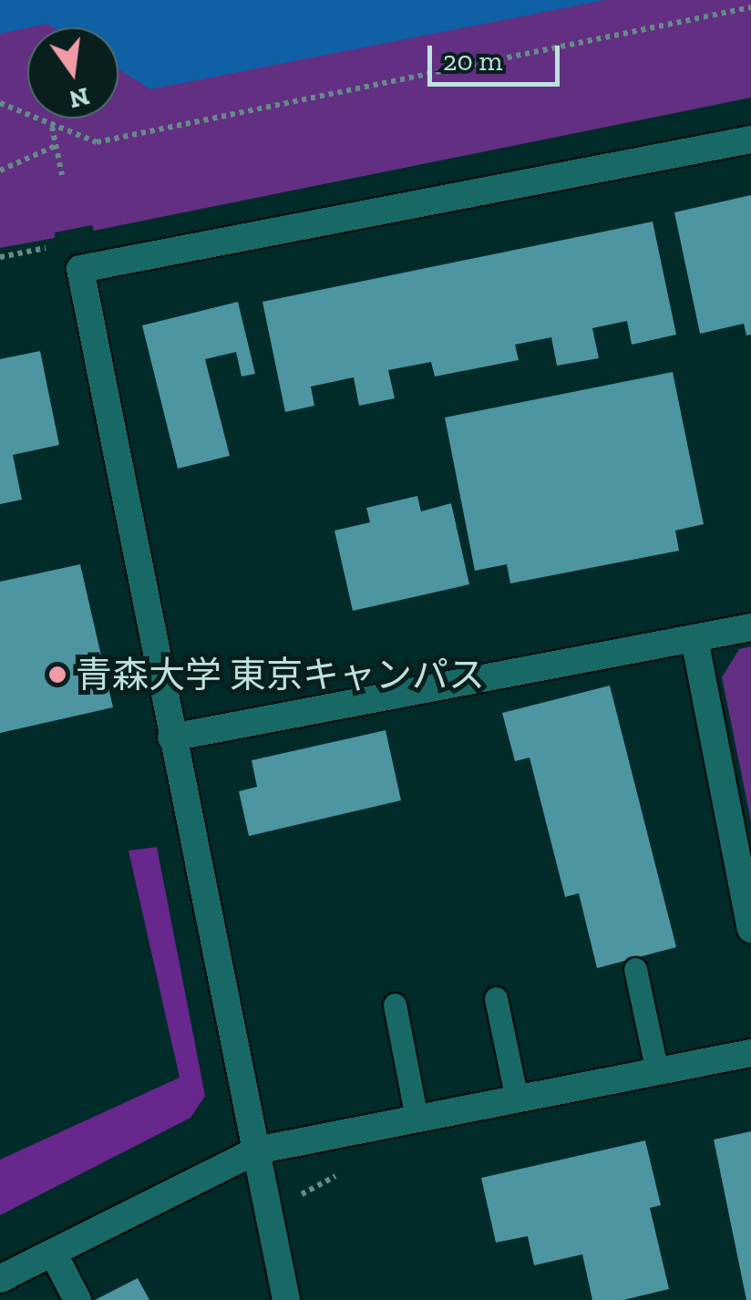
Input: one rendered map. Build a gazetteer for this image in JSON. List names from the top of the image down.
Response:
{
  "places": ["青森大学 東京キャンパス"],
  "scale_bar": "20 m",
  "north": "bottom"
}
